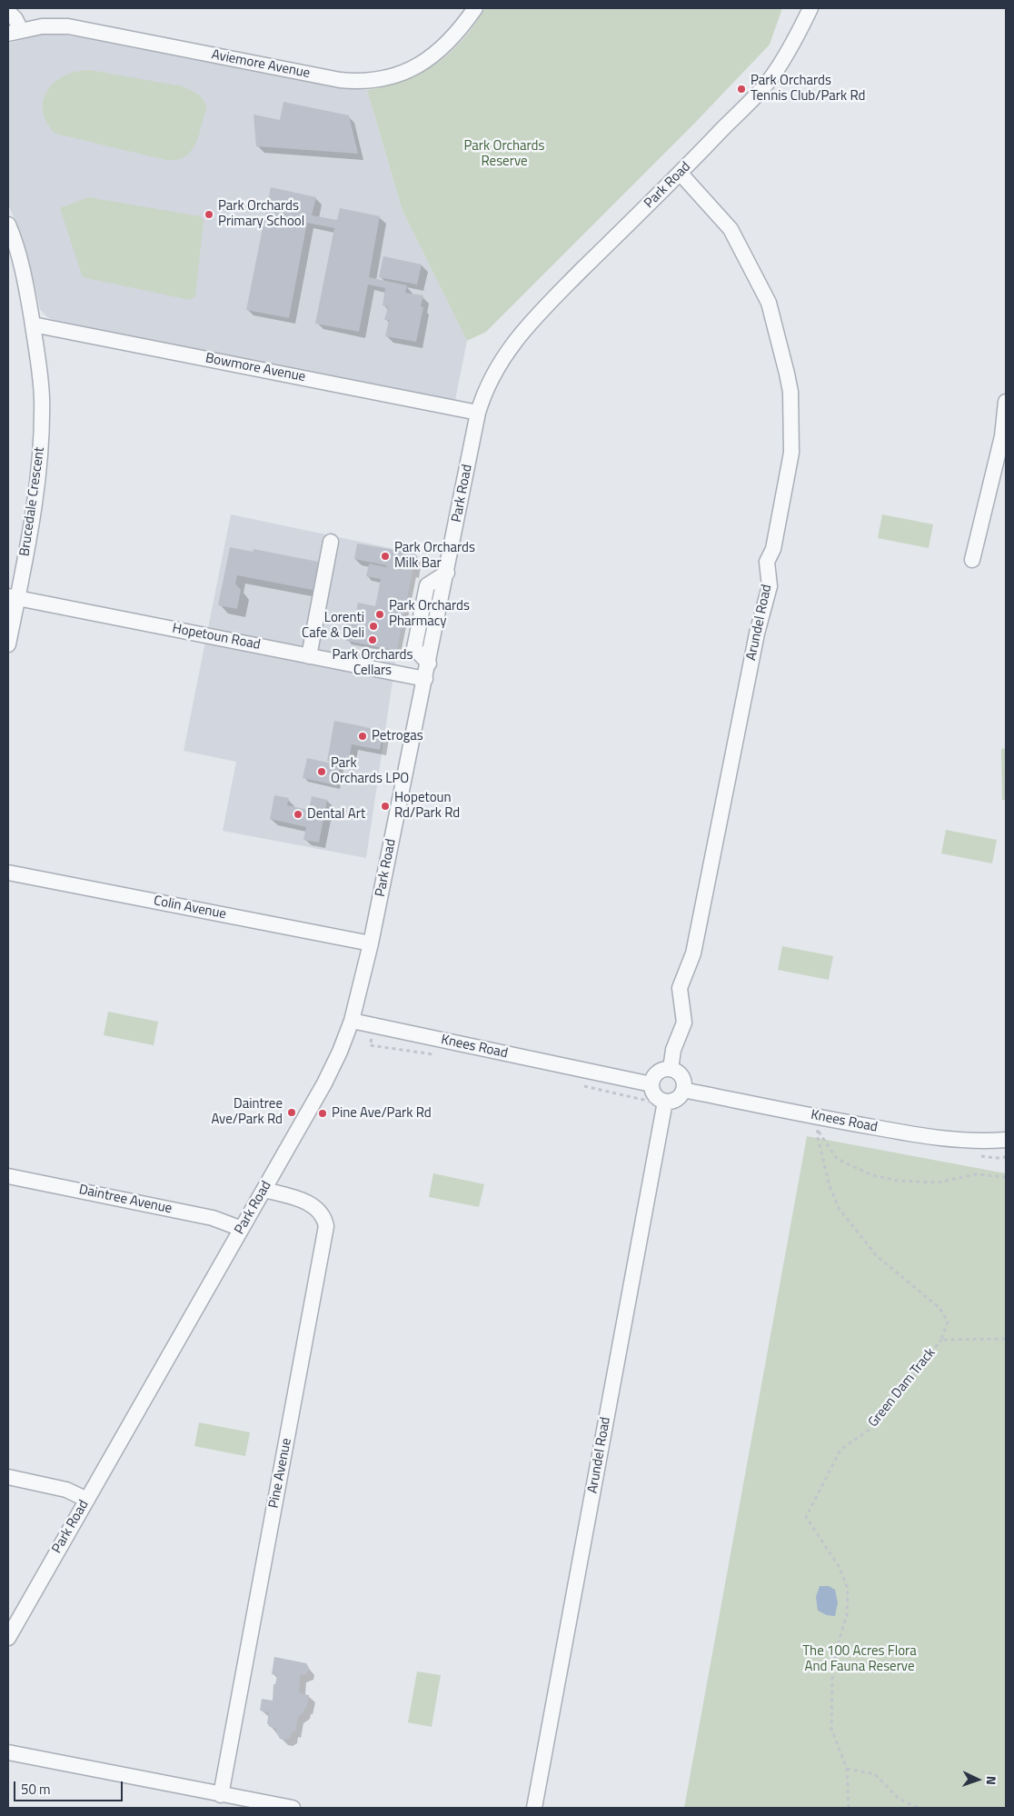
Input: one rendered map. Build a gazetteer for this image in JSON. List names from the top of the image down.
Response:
{
  "streets": {
    "street": [
      "Aviemore Avenue",
      "Park Road",
      "Bowmore Avenue",
      "Brucedale Crescent",
      "Arundel Road",
      "Hopetoun Road",
      "Colin Avenue",
      "Knees Road",
      "Daintree Avenue",
      "Pine Avenue"
    ],
    "path": ["Green Dam Track"]
  },
  "crossings": [
    ["Park Road", "Bowmore Avenue"],
    ["Park Road", "Arundel Road"],
    ["Park Road", "Hopetoun Road"],
    ["Park Road", "Colin Avenue"],
    ["Park Road", "Knees Road"],
    ["Park Road", "Daintree Avenue"],
    ["Park Road", "Pine Avenue"],
    ["Bowmore Avenue", "Brucedale Crescent"],
    ["Brucedale Crescent", "Hopetoun Road"],
    ["Arundel Road", "Knees Road"]
  ],
  "parks": ["Park Orchards Reserve", "The 100 Acres Flora And Fauna Reserve"],
  "places": [
    "Park Orchards Tennis Club/Park Rd",
    "Park Orchards Primary School",
    "Park Orchards Milk Bar",
    "Park Orchards Pharmacy",
    "Lorenti Cafe & Deli",
    "Park Orchards Cellars",
    "Petrogas",
    "Park Orchards LPO",
    "Hopetoun Rd/Park Rd",
    "Dental Art",
    "Daintree Ave/Park Rd",
    "Pine Ave/Park Rd"
  ],
  "scale_bar": "50 m",
  "north": "right"
}
